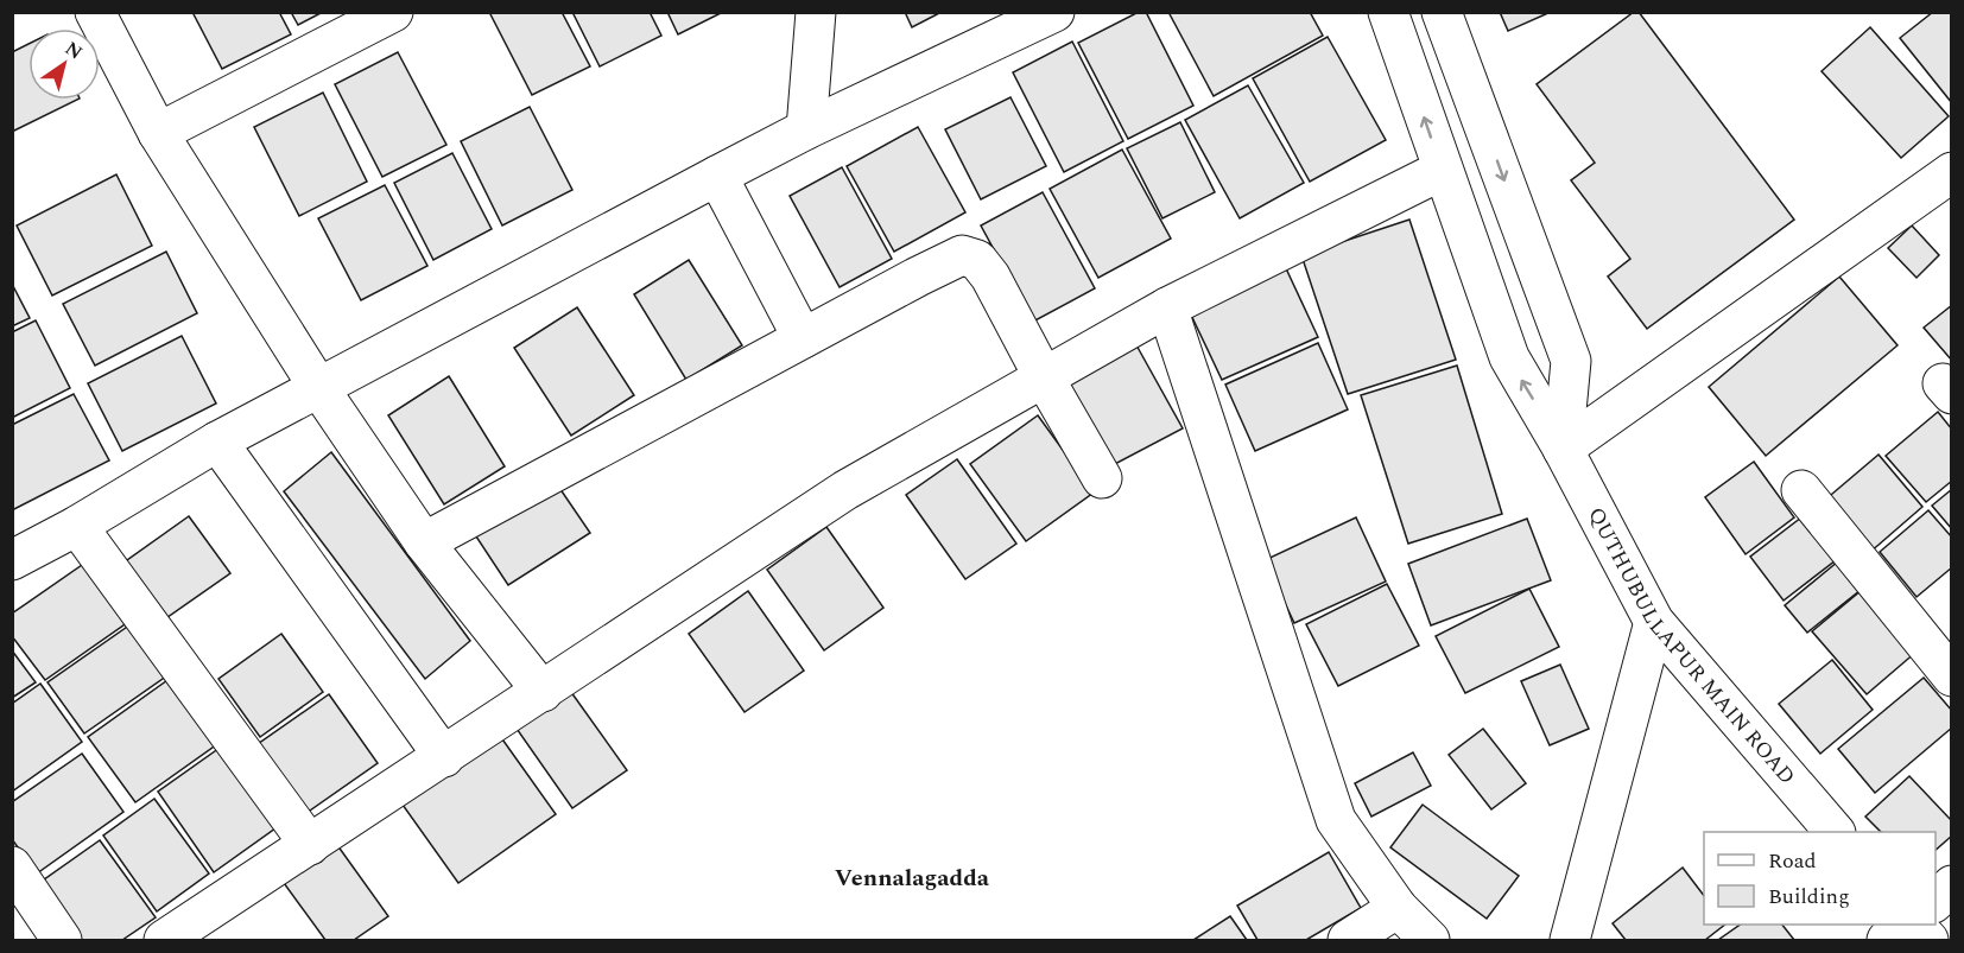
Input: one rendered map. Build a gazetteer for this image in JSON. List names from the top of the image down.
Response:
{
  "streets": {
    "street": ["QUTHUBULLAPUR MAIN ROAD"]
  },
  "districts": ["Vennalagadda"],
  "legend": ["Road", "Building"],
  "north": "top right"
}
